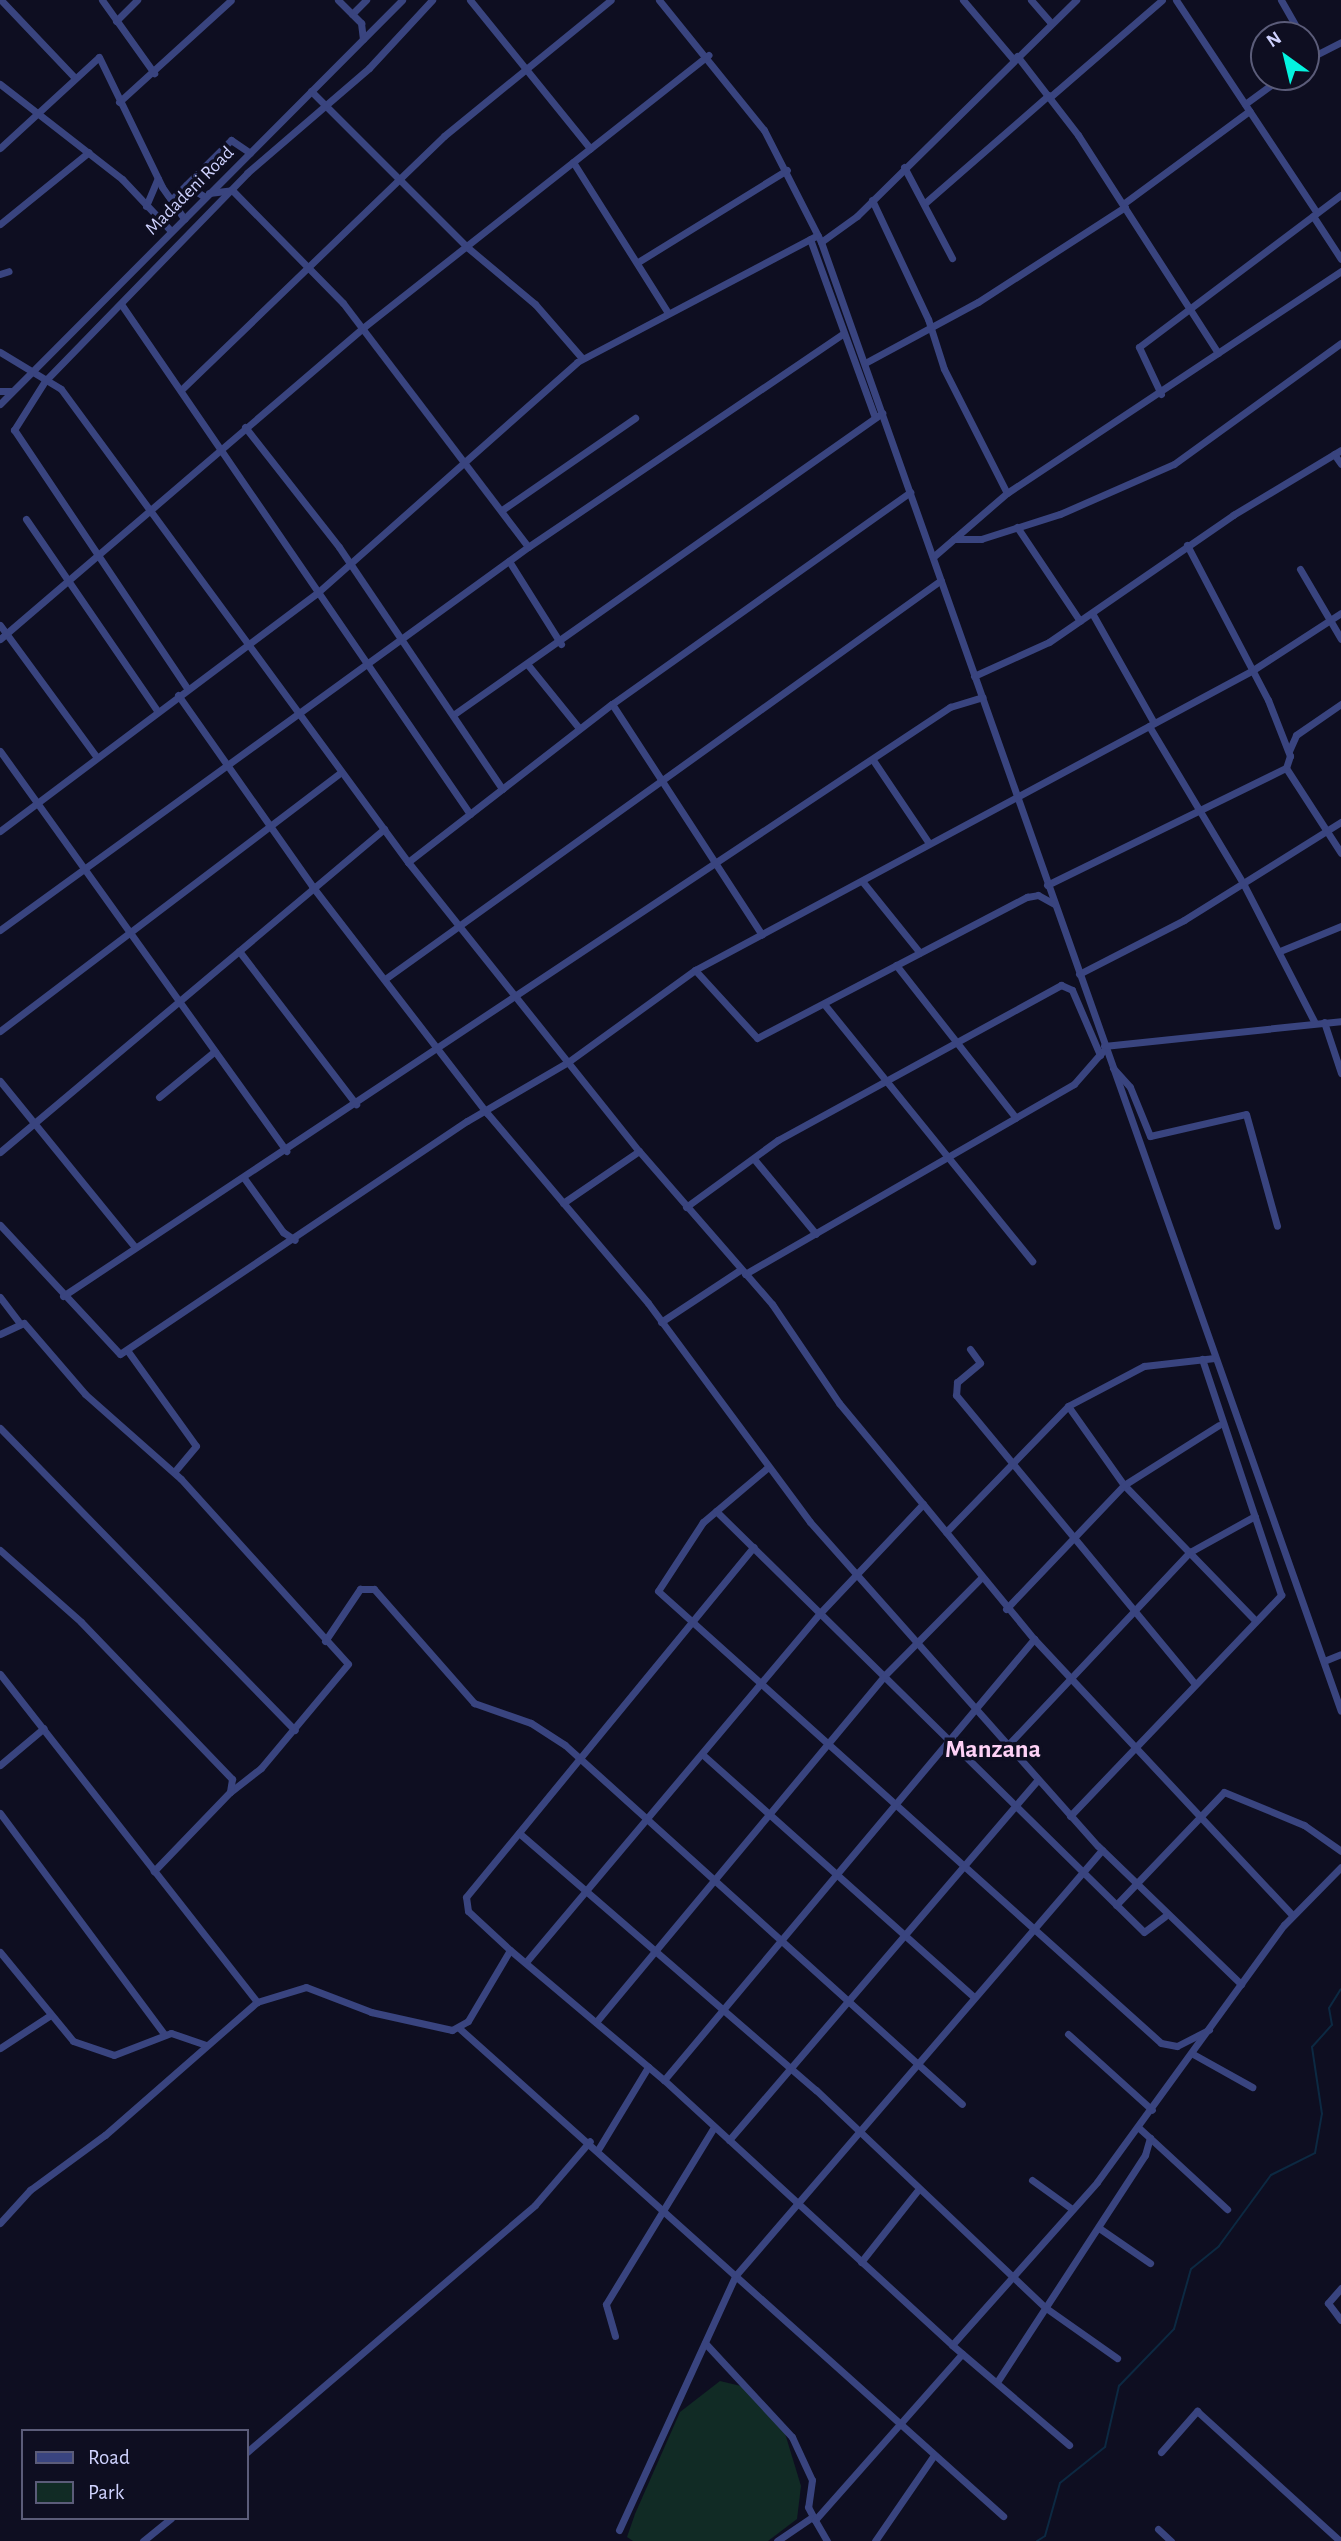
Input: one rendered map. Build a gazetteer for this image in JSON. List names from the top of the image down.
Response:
{
  "streets": {
    "street": ["Madadeni Road"]
  },
  "districts": ["Manzana"],
  "legend": ["Road", "Park"],
  "north": "top left"
}
